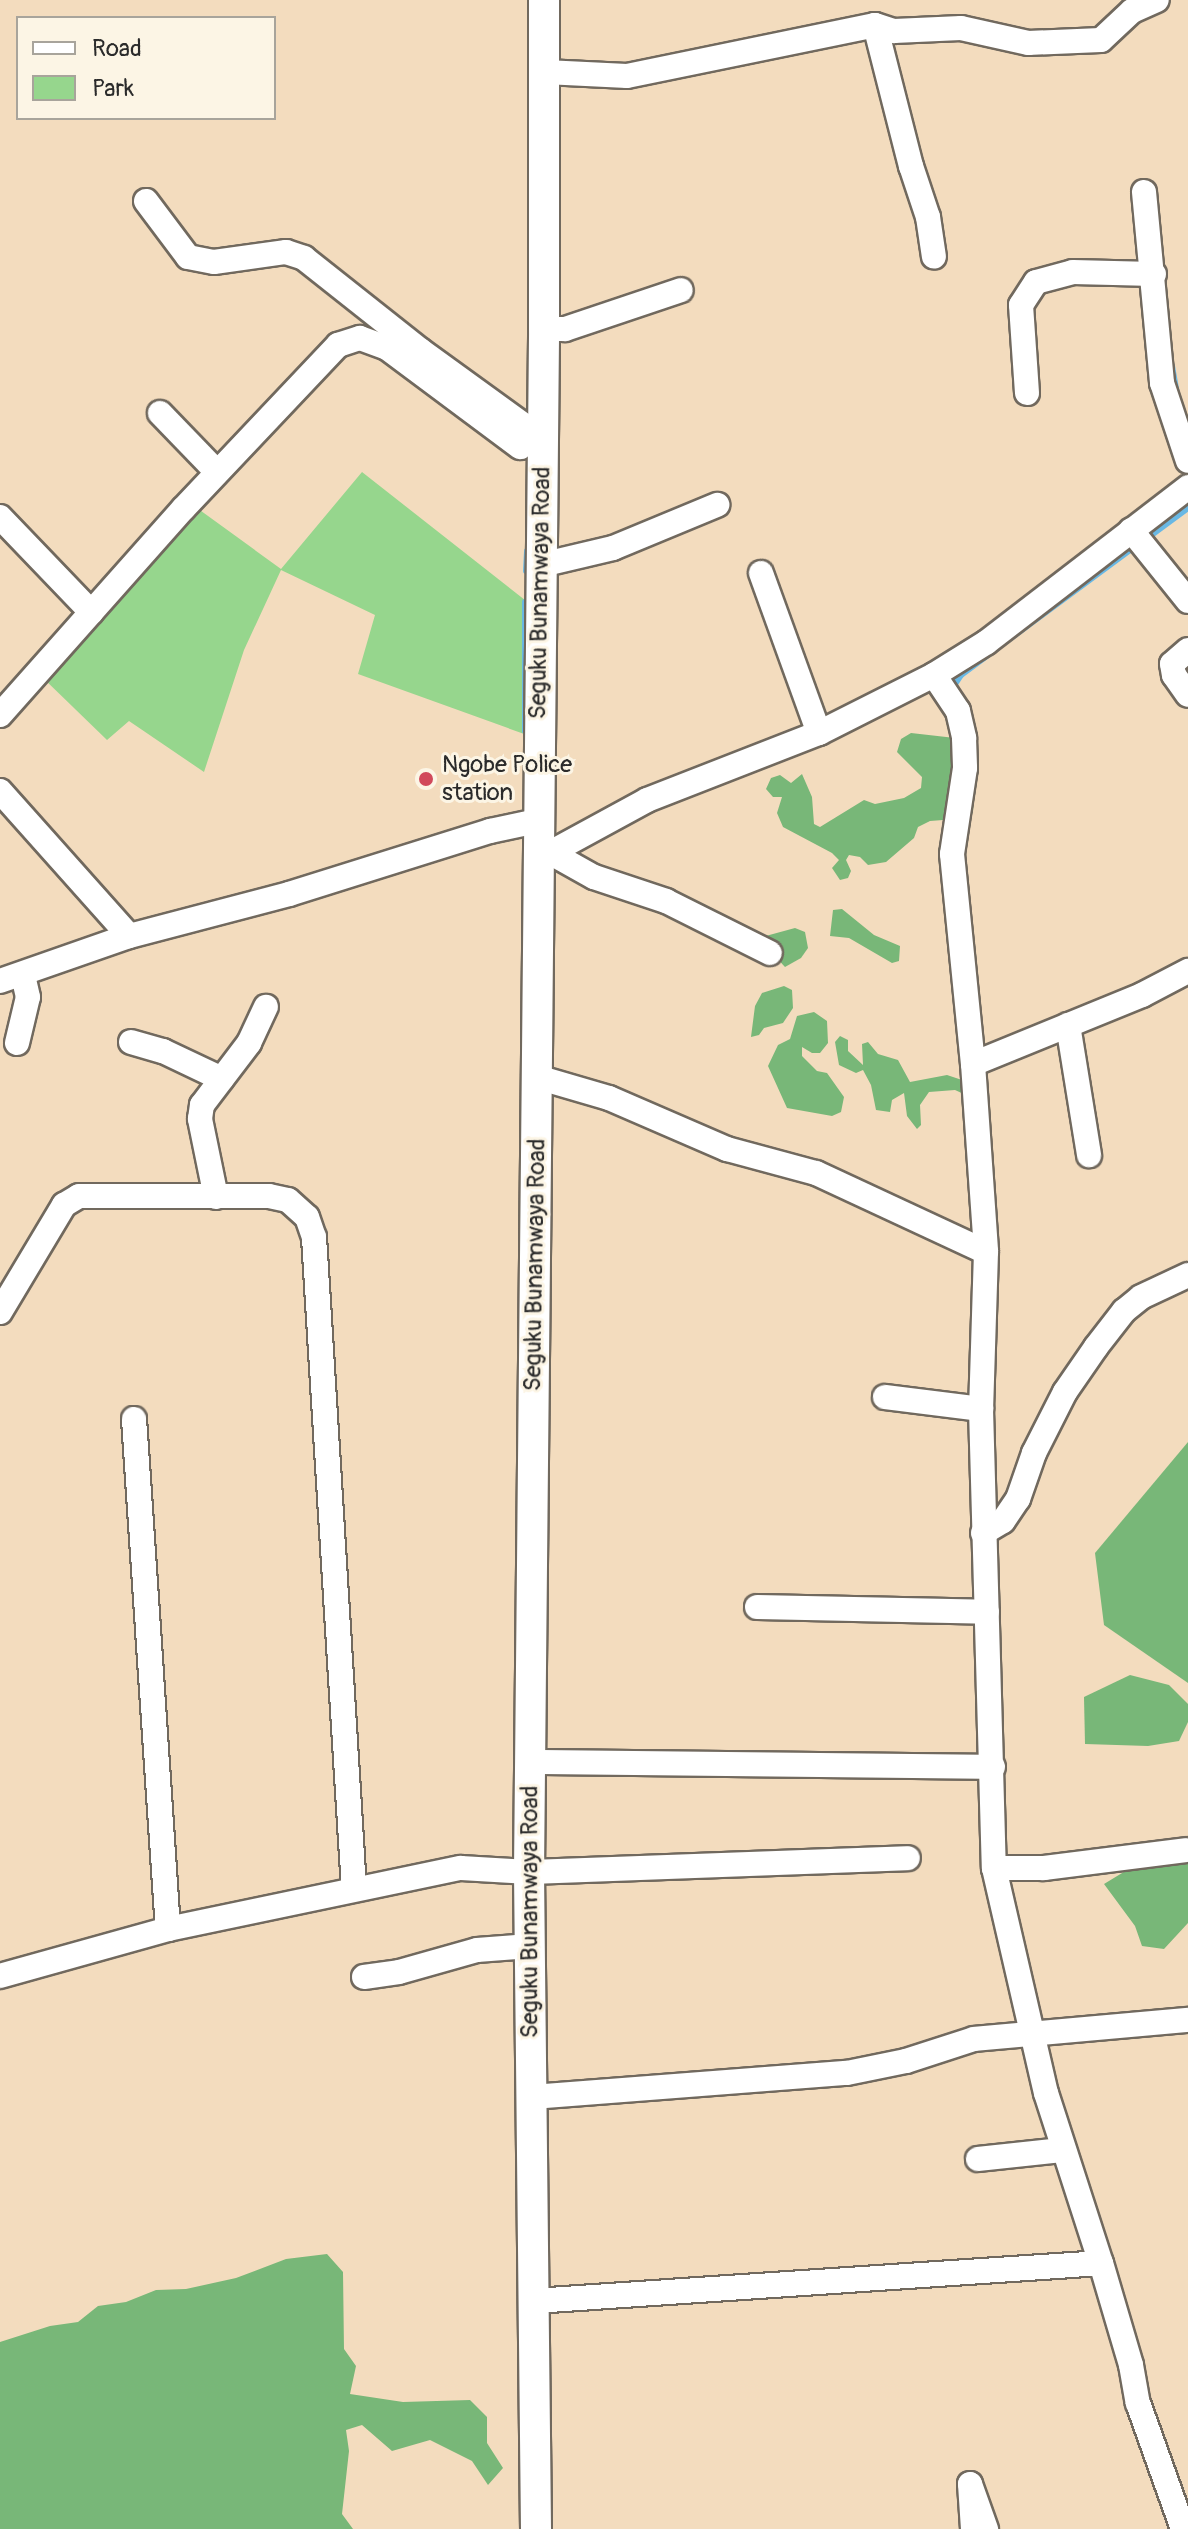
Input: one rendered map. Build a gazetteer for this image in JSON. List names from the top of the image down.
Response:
{
  "streets": {
    "main road": ["Seguku Bunamwaya Road"]
  },
  "places": ["Ngobe Police station"],
  "legend": ["Road", "Park"]
}
